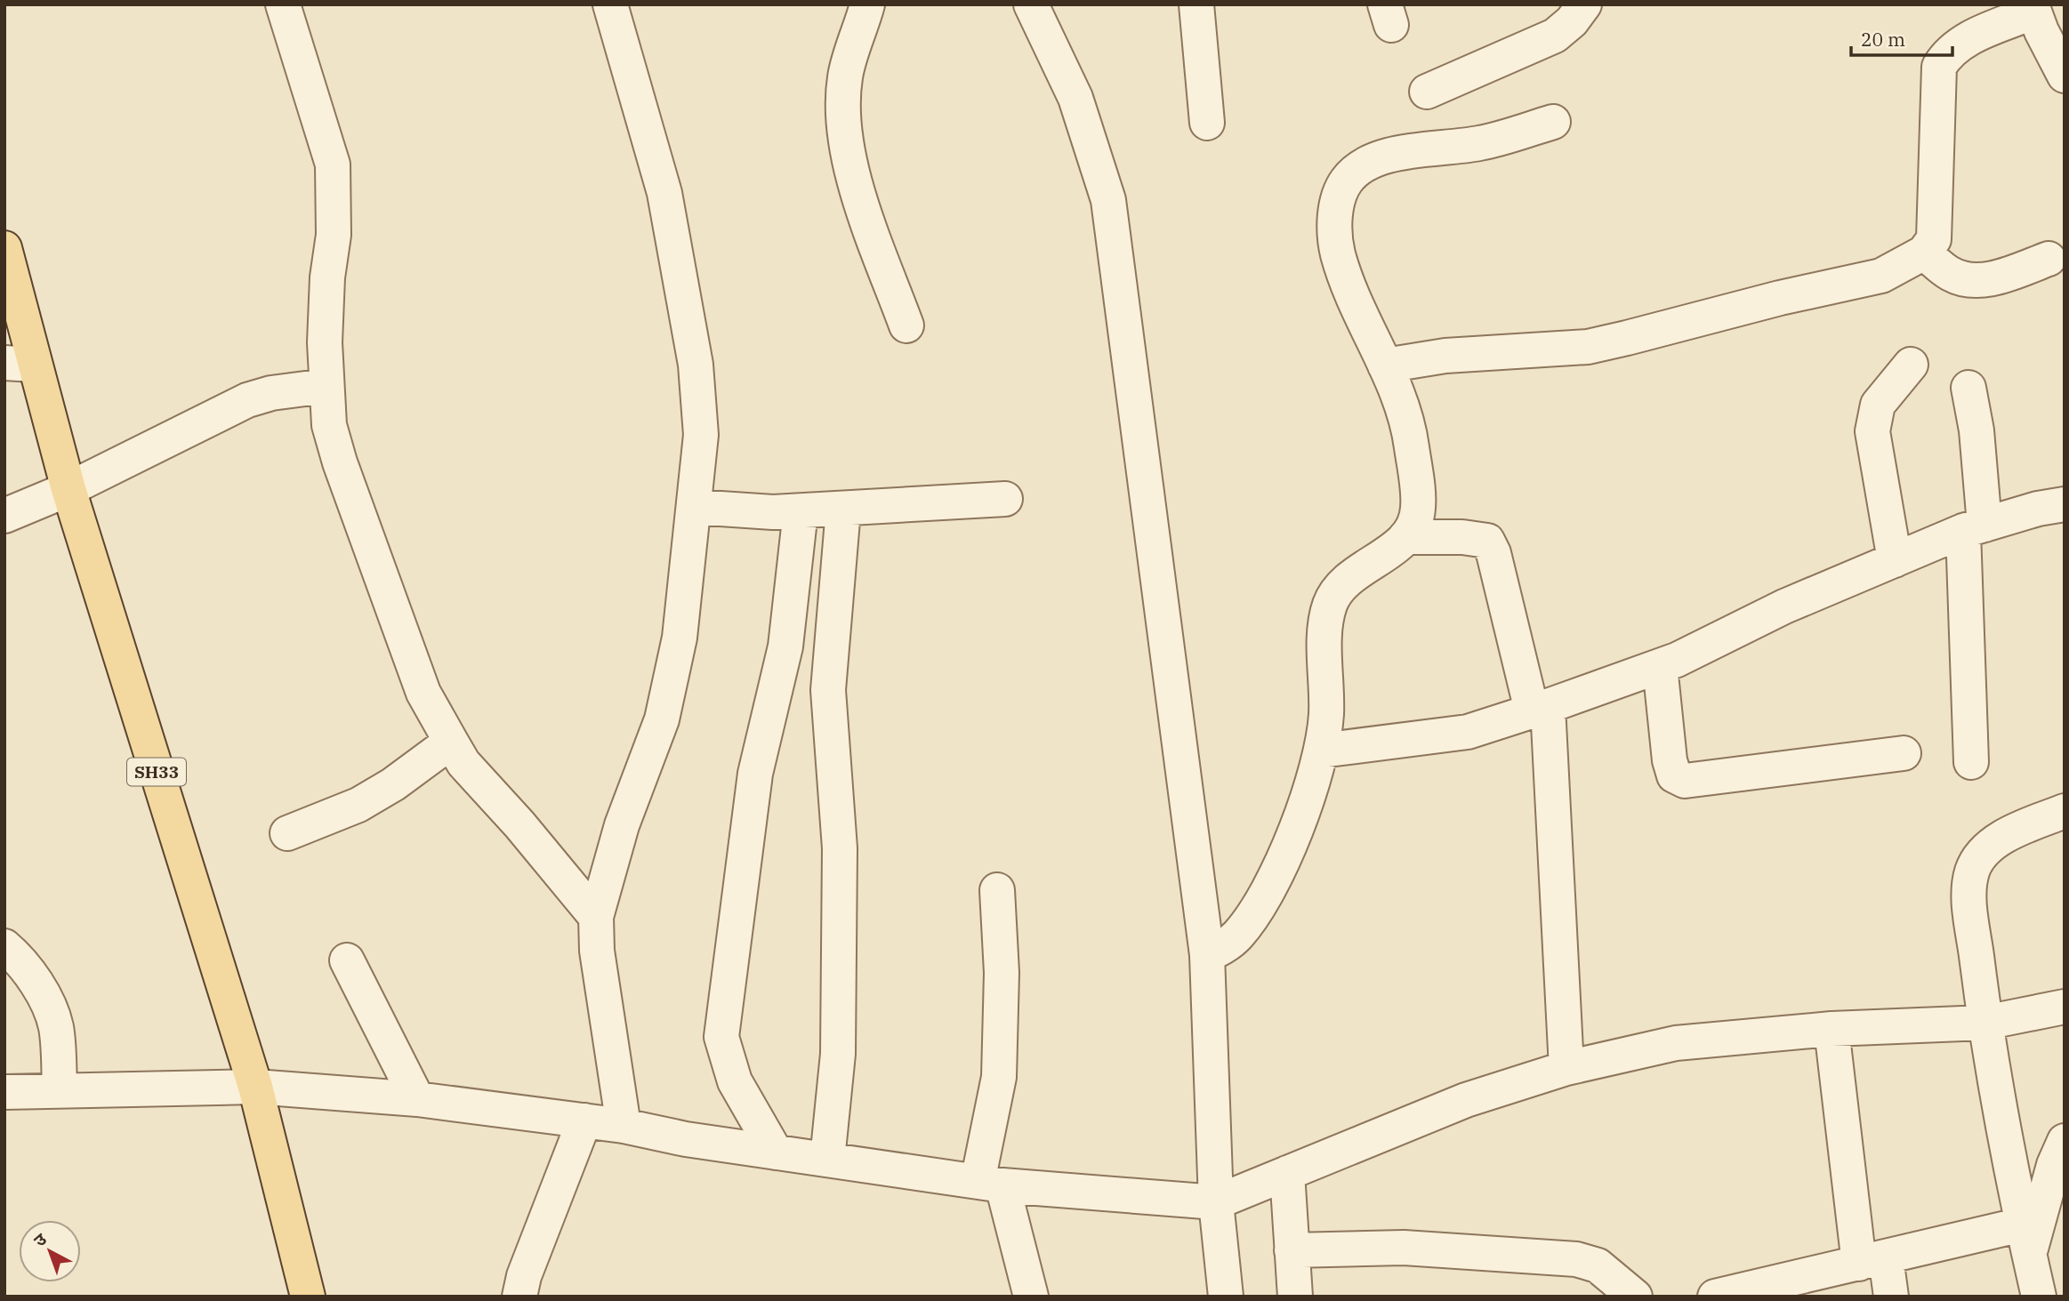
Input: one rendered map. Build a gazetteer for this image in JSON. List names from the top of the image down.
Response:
{
  "streets": {
    "main road": ["SH33"]
  },
  "scale_bar": "20 m",
  "north": "top left"
}
